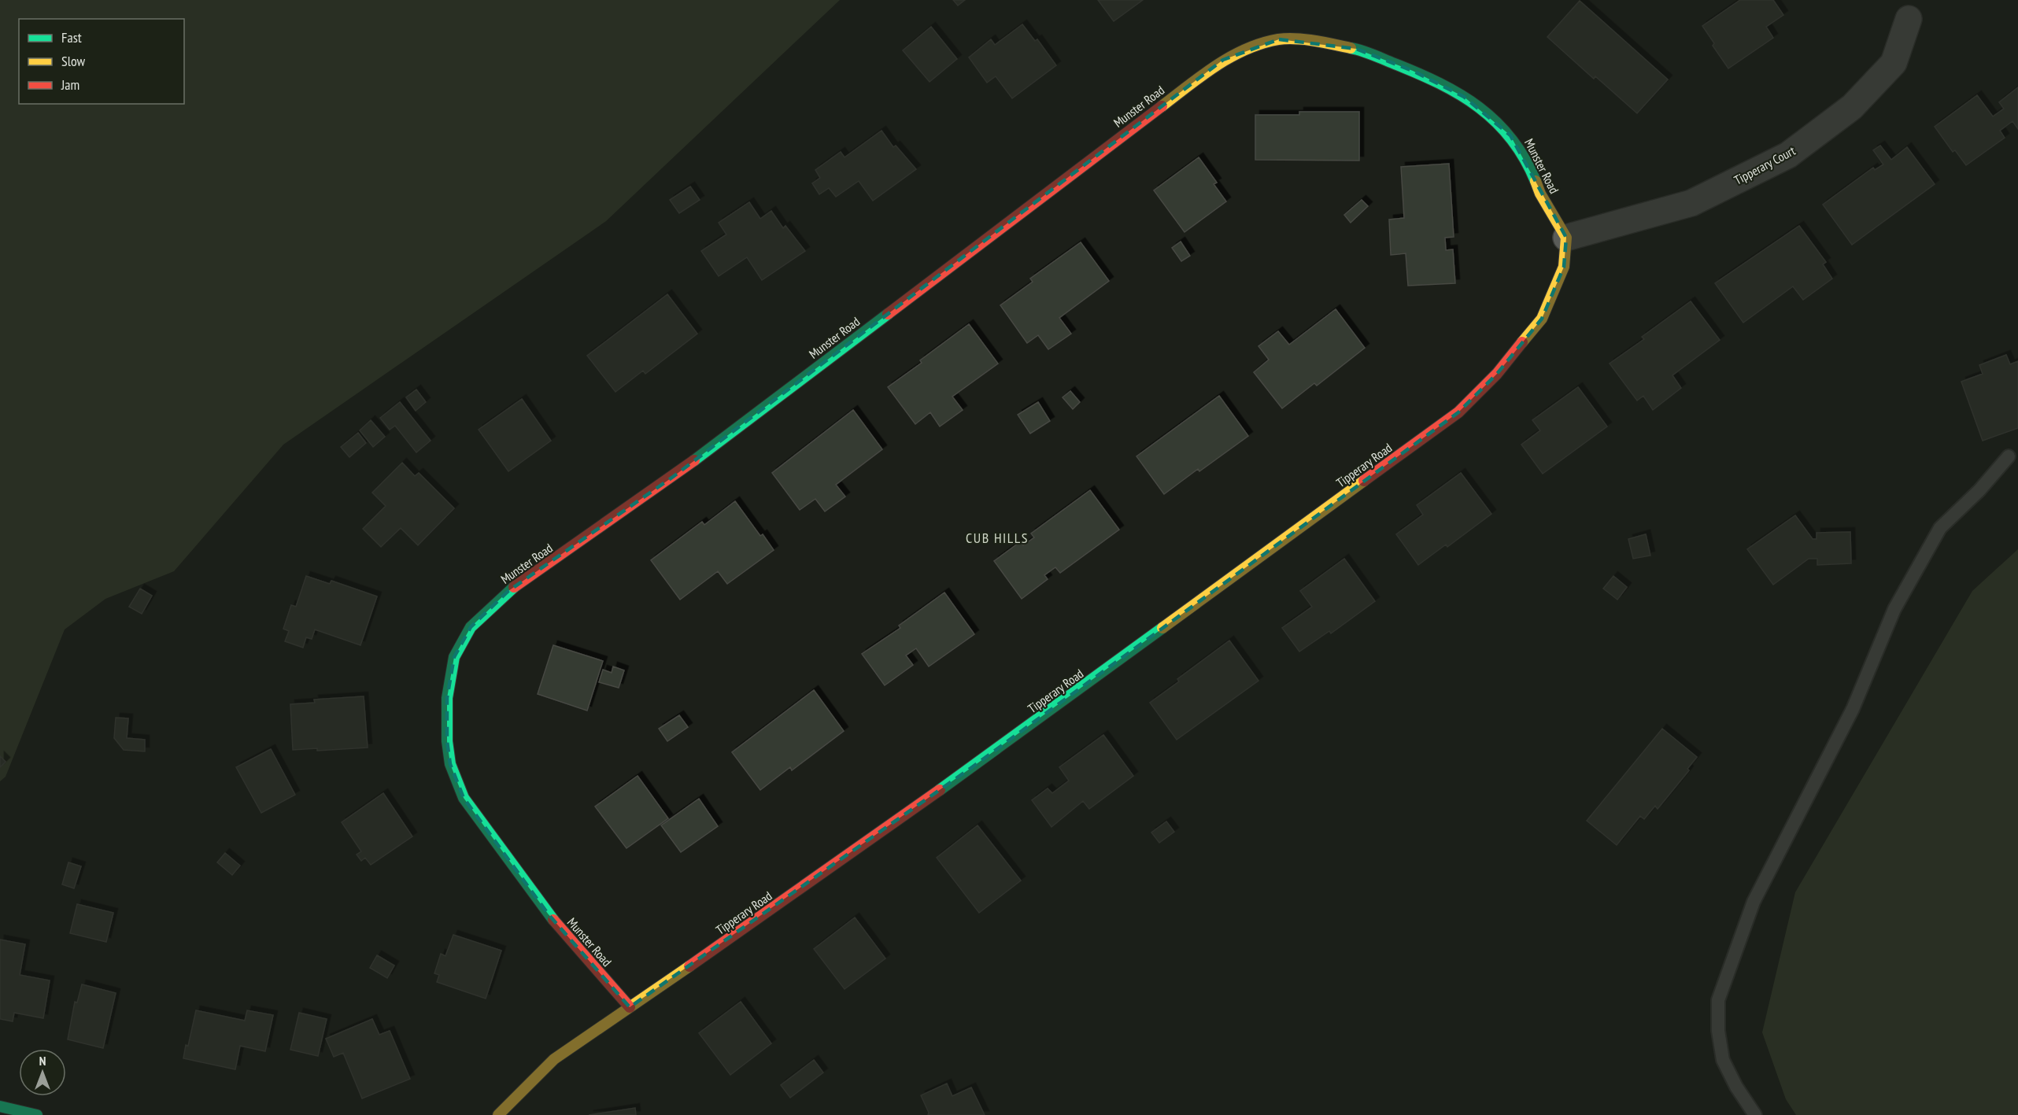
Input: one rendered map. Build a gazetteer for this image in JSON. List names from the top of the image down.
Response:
{
  "streets": {
    "street": ["Munster Road", "Tipperary Court", "Tipperary Road"]
  },
  "crossings": [
    ["Munster Road", "Tipperary Court"],
    ["Munster Road", "Tipperary Road"],
    ["Tipperary Court", "Tipperary Road"]
  ],
  "districts": ["CUB HILLS"],
  "legend": ["Fast", "Slow", "Jam"],
  "north": "top"
}
